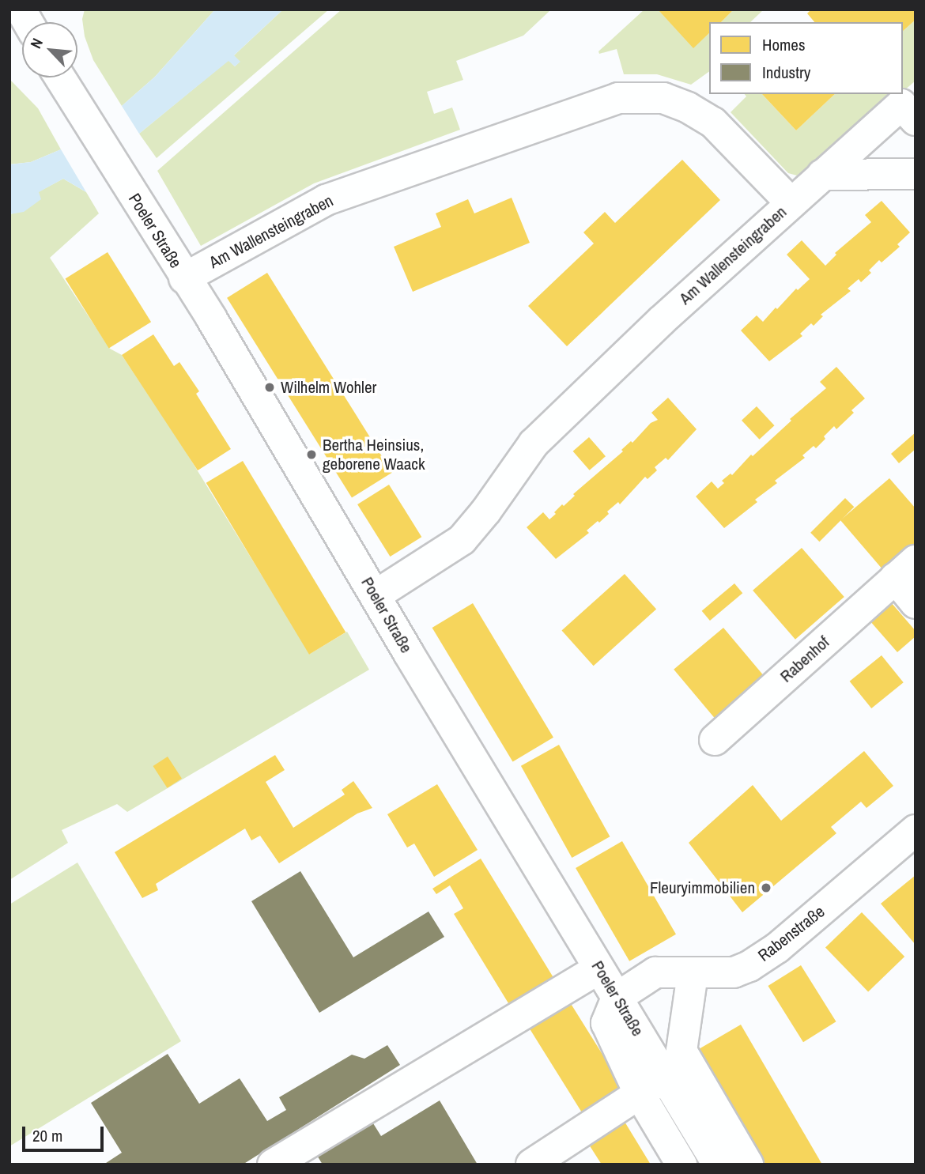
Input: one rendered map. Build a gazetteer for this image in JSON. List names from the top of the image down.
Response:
{
  "streets": {
    "street": [
      "Poeler Straße",
      "Am Wallensteingraben",
      "Rabenhof",
      "Rabenstraße"
    ]
  },
  "crossings": [
    ["Poeler Straße", "Am Wallensteingraben"],
    ["Poeler Straße", "Rabenstraße"]
  ],
  "places": ["Wilhelm Wohler", "Bertha Heinsius, geborene Waack", "Fleuryimmobilien"],
  "legend": ["Homes", "Industry"],
  "scale_bar": "20 m",
  "north": "top left"
}
